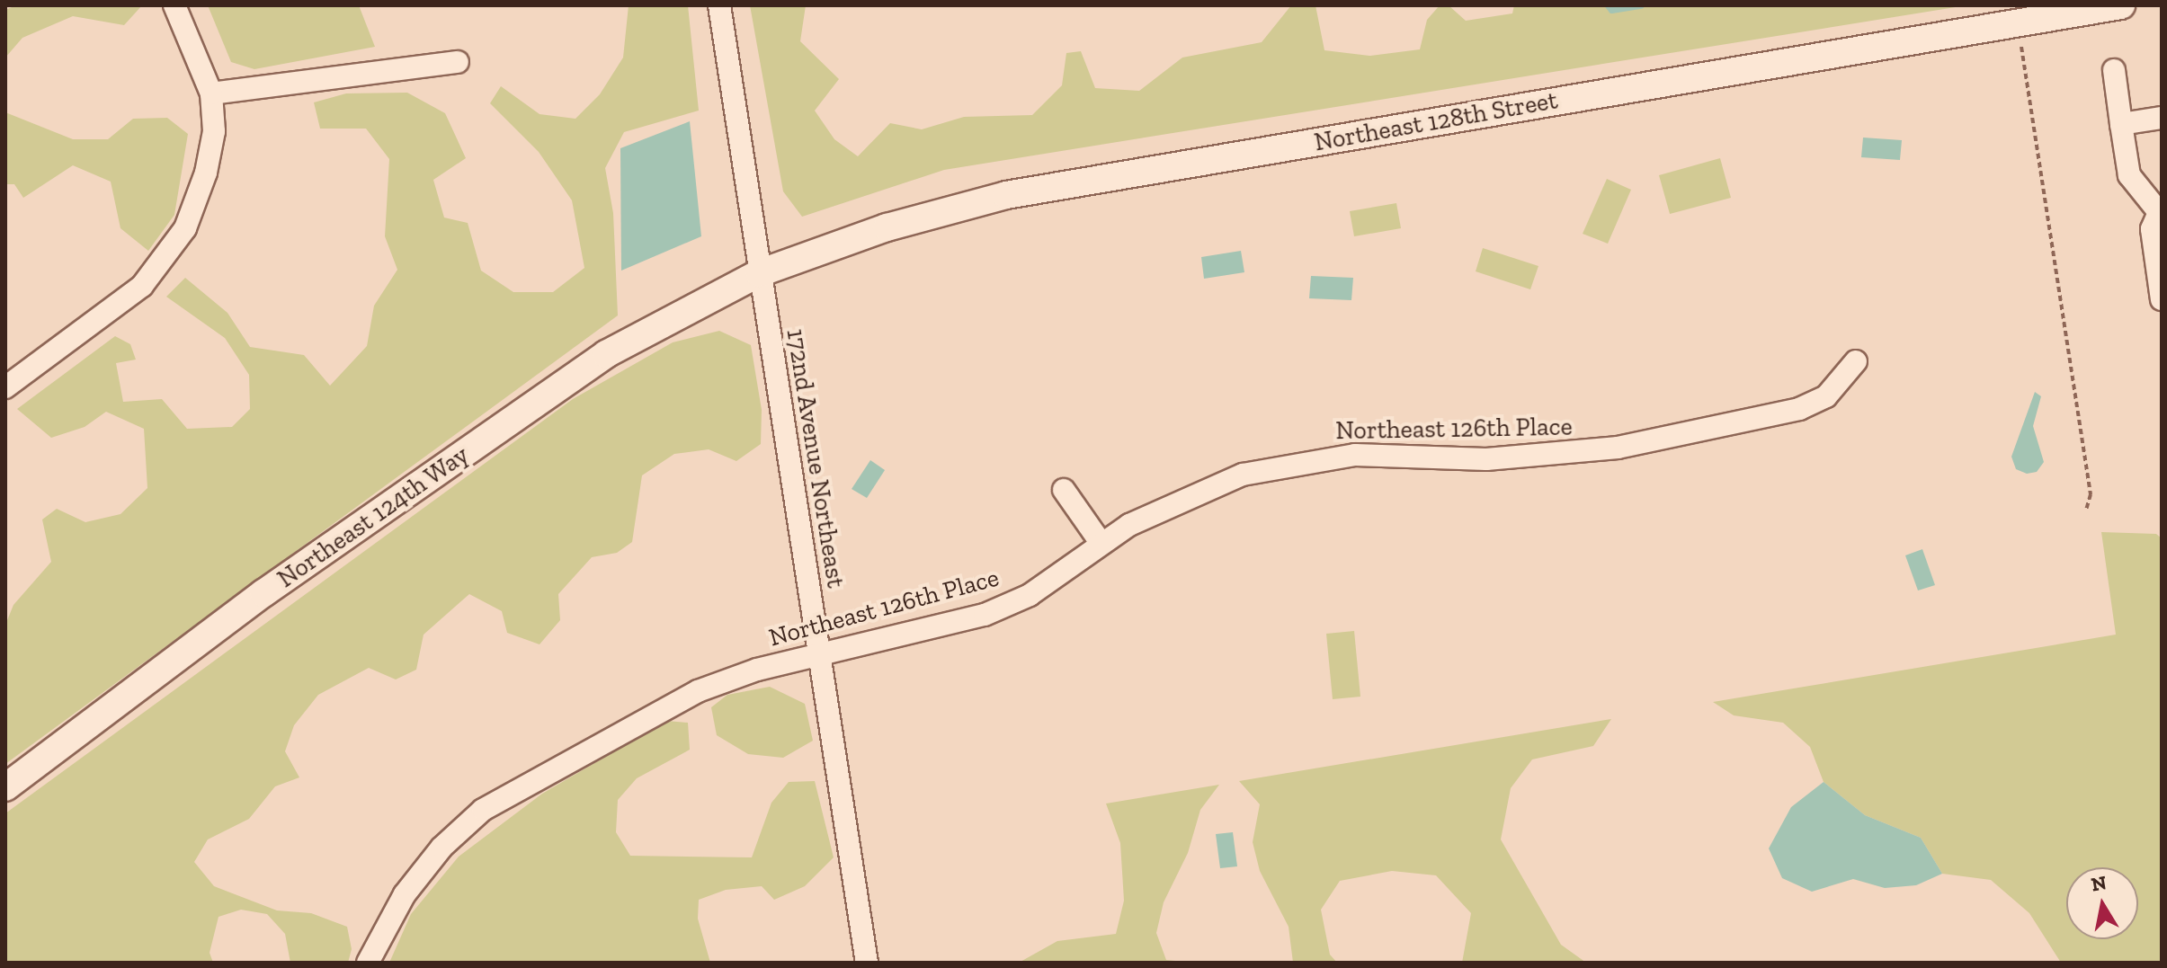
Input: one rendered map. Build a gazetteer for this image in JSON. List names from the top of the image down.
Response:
{
  "streets": {
    "street": [
      "Northeast 128th Street",
      "Northeast 126th Place",
      "172nd Avenue Northeast",
      "Northeast 124th Way"
    ]
  },
  "crossings": [
    ["Northeast 128th Street", "172nd Avenue Northeast"],
    ["Northeast 128th Street", "Northeast 124th Way"],
    ["Northeast 126th Place", "172nd Avenue Northeast"],
    ["172nd Avenue Northeast", "Northeast 124th Way"]
  ],
  "north": "top"
}
